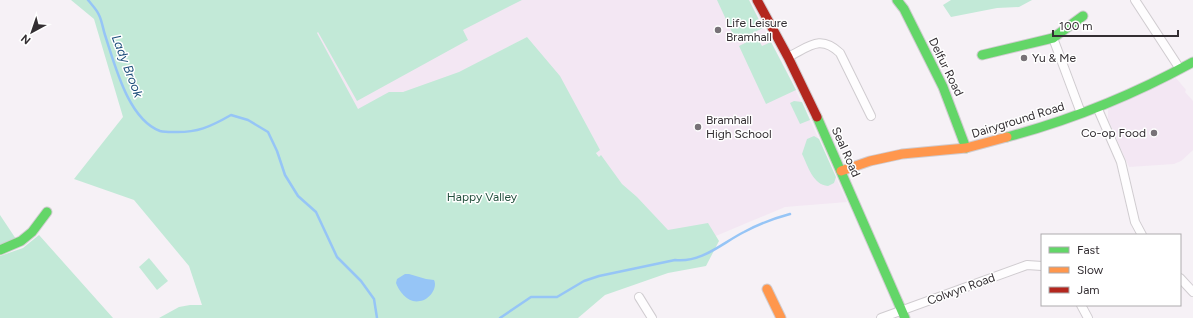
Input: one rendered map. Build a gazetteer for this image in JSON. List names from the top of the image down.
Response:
{
  "streets": {
    "street": [
      "Delfur Road",
      "Dairyground Road",
      "Seal Road",
      "Colwyn Road"
    ]
  },
  "crossings": [
    ["Delfur Road", "Dairyground Road"],
    ["Dairyground Road", "Seal Road"],
    ["Seal Road", "Colwyn Road"]
  ],
  "water": ["Lady Brook"],
  "parks": ["Happy Valley"],
  "places": [
    "Life Leisure Bramhall",
    "Yu & Me",
    "Bramhall High School",
    "Co-op Food"
  ],
  "legend": ["Fast", "Slow", "Jam"],
  "scale_bar": "100 m",
  "north": "bottom left"
}
